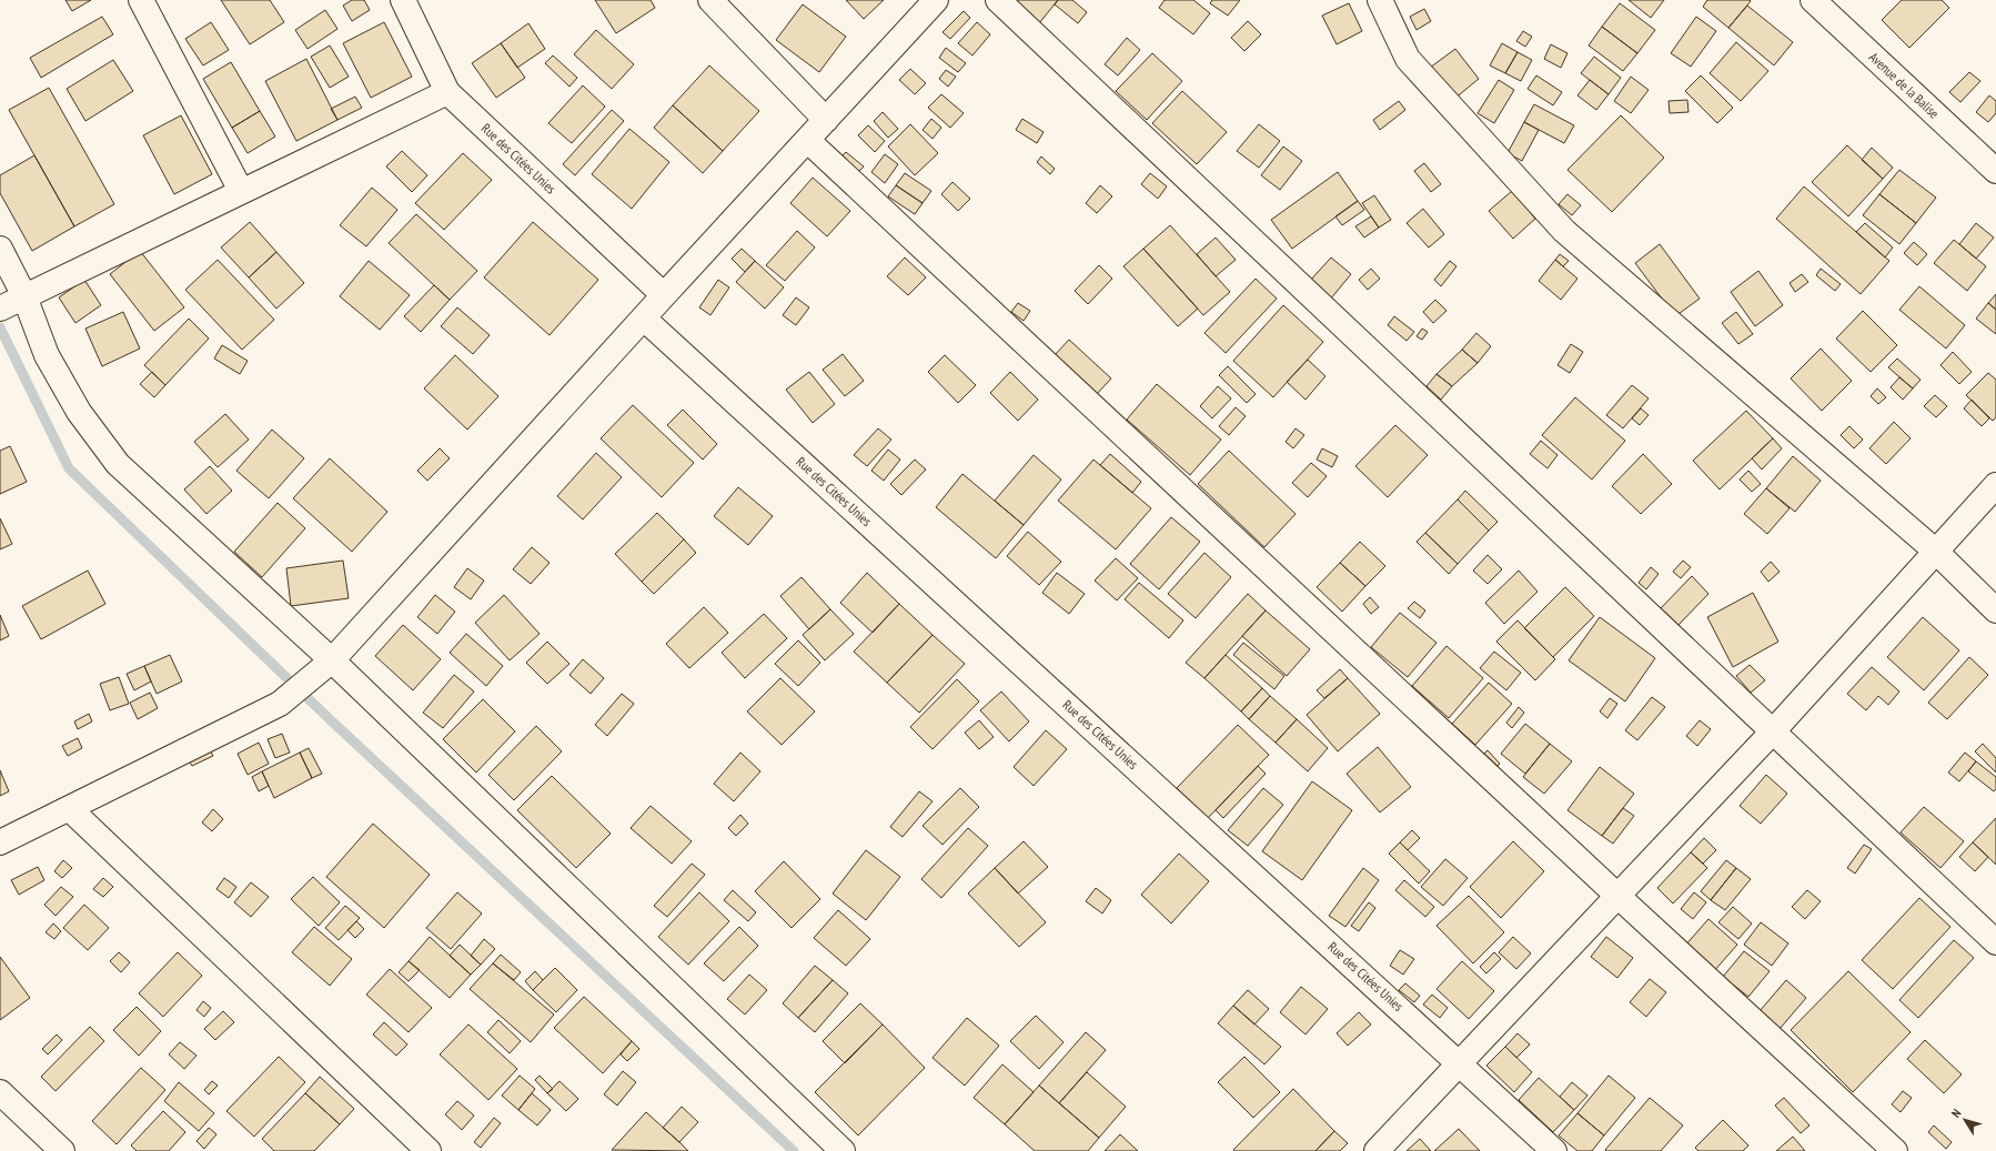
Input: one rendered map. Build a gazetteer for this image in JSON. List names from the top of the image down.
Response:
{
  "streets": {
    "street": ["Avenue de la Balise", "Rue des Citées Unies"]
  },
  "north": "top left"
}
